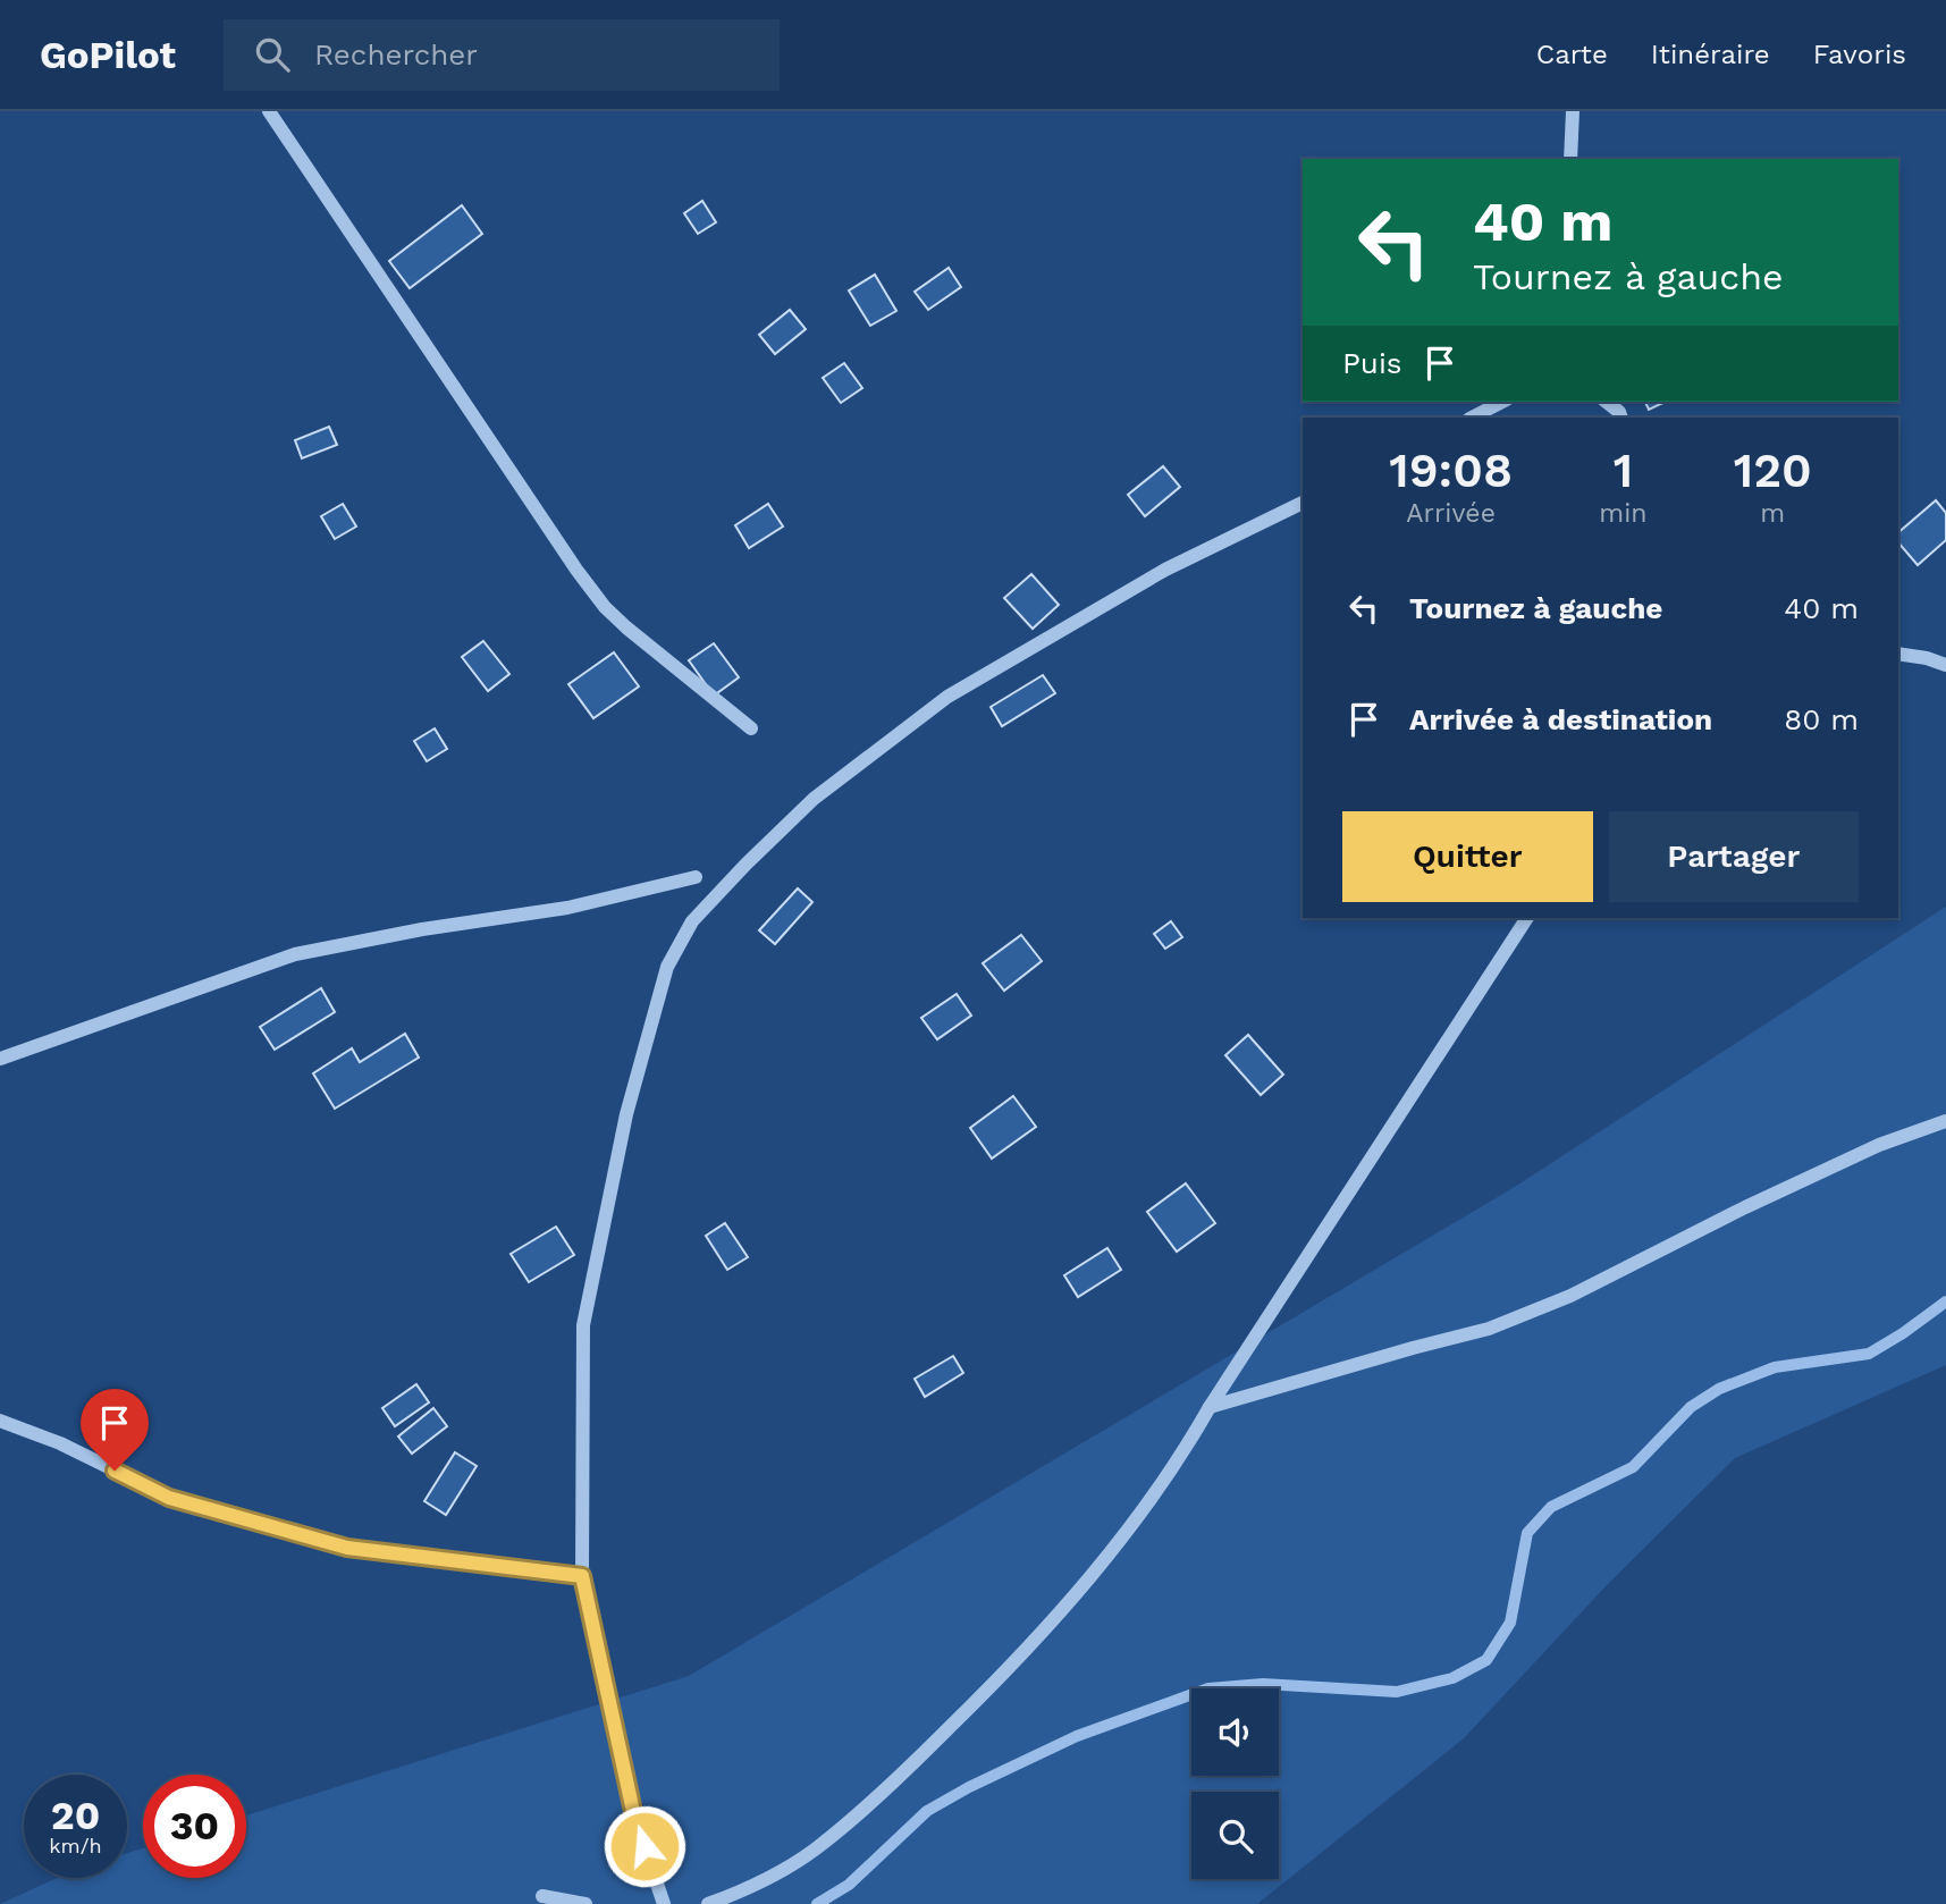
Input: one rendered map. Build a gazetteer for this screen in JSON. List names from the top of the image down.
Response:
{
  "page": {
    "header": "GoPilot",
    "search": "Rechercher",
    "nav": ["Carte", "Itinéraire", "Favoris"],
    "turn": ["40 m", "Tournez à gauche"],
    "then": "Puis",
    "eta": [
      "19:08",
      "Arrivée",
      "1",
      "min",
      "120",
      "m"
    ],
    "list": [
      {
        "name": "Tournez à gauche",
        "value": "40 m"
      },
      {
        "name": "Arrivée à destination",
        "value": "80 m"
      }
    ],
    "buttons": ["Quitter", "Partager"],
    "speed": "20 km/h",
    "limit": "30"
  }
}
